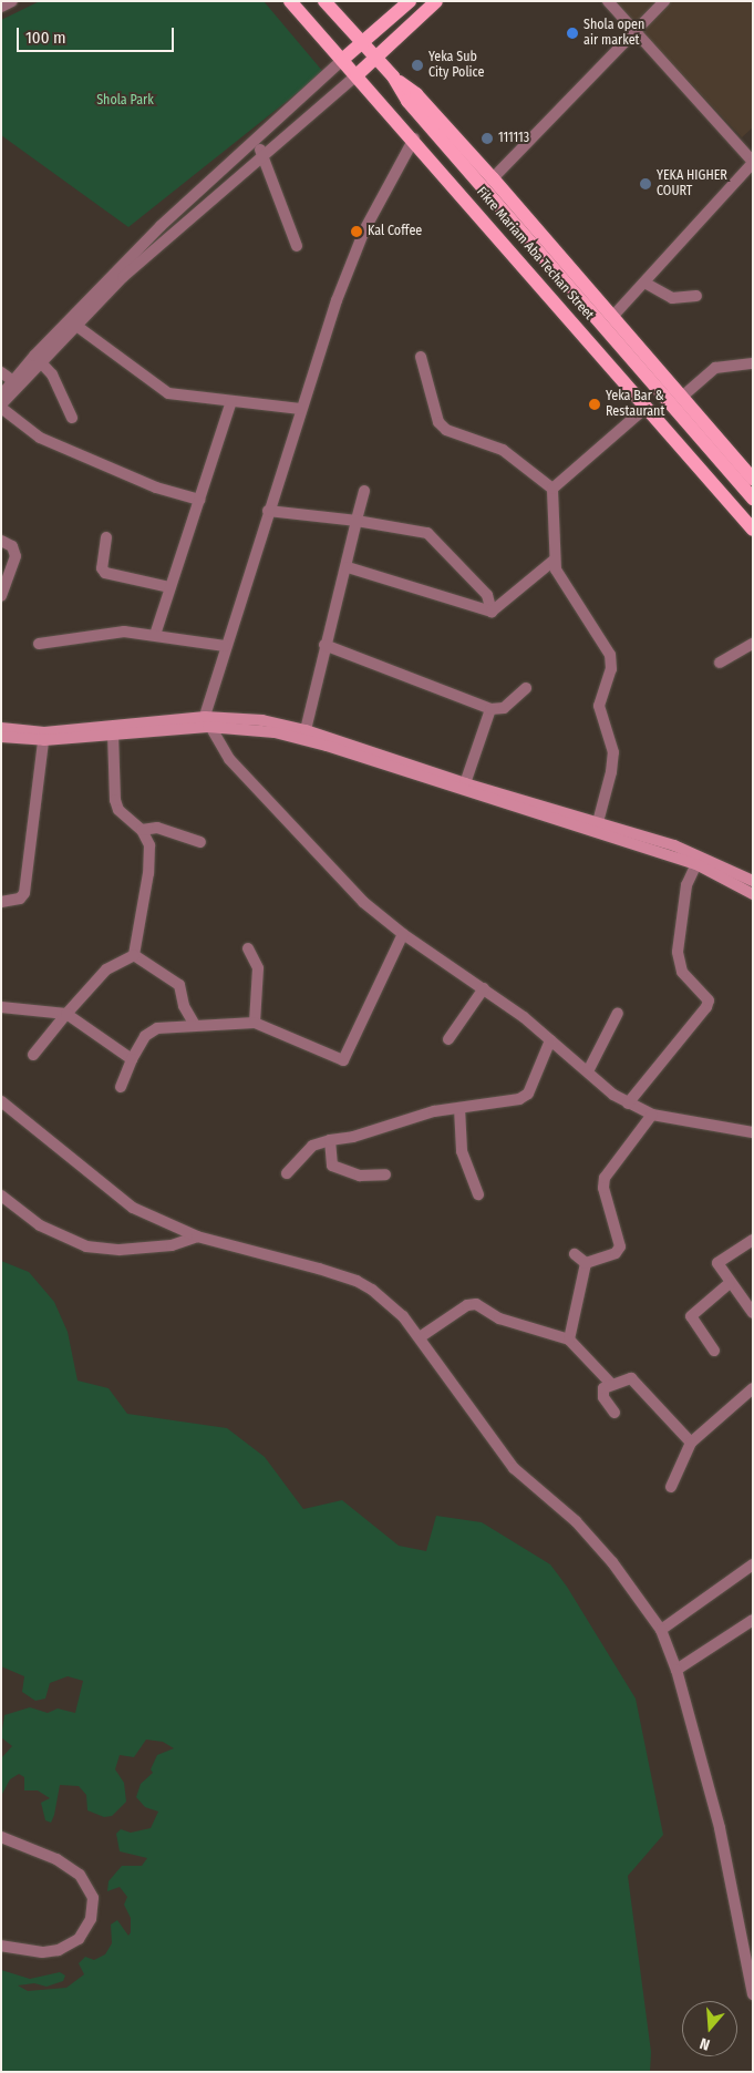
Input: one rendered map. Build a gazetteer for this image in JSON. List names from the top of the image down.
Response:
{
  "streets": {
    "main road": ["Fikre Mariam Aba Techan Street"]
  },
  "parks": ["Shola Park"],
  "places": [
    "Shola open air market",
    "Yeka Sub City Police",
    "111113",
    "YEKA HIGHER COURT",
    "Kal Coffee",
    "Yeka Bar & Restaurant"
  ],
  "scale_bar": "100 m",
  "north": "bottom"
}
